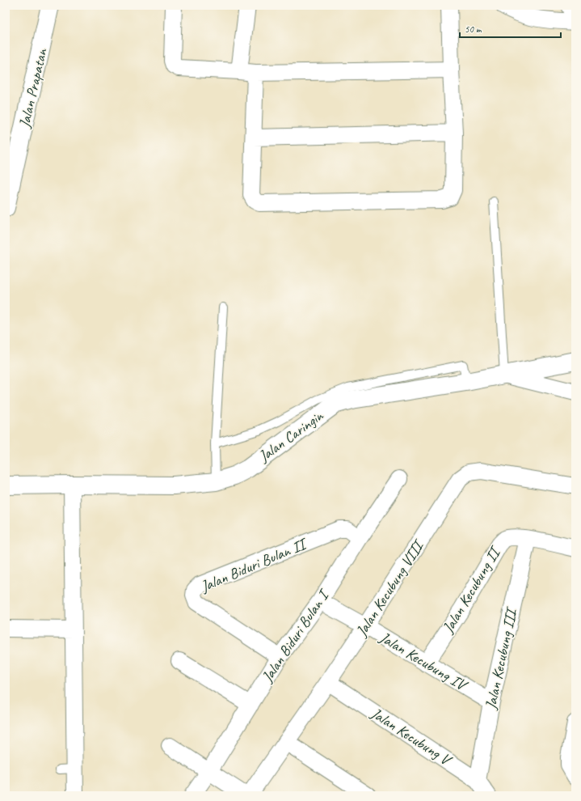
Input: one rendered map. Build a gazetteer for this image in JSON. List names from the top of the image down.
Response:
{
  "streets": {
    "main road": ["Jalan Prapatan", "Jalan Caringin"],
    "street": [
      "Jalan Biduri Bulan II",
      "Jalan Kecubung VIII",
      "Jalan Kecubung II",
      "Jalan Biduri Bulan I",
      "Jalan Kecubung III",
      "Jalan Kecubung IV",
      "Jalan Kecubung V"
    ]
  },
  "crossings": [
    ["Jalan Biduri Bulan II", "Jalan Biduri Bulan I"],
    ["Jalan Kecubung VIII", "Jalan Kecubung IV"],
    ["Jalan Kecubung VIII", "Jalan Kecubung V"],
    ["Jalan Kecubung II", "Jalan Kecubung III"],
    ["Jalan Kecubung II", "Jalan Kecubung IV"],
    ["Jalan Biduri Bulan I", "Jalan Kecubung IV"],
    ["Jalan Kecubung III", "Jalan Kecubung IV"],
    ["Jalan Kecubung III", "Jalan Kecubung V"]
  ],
  "scale_bar": "50 m"
}
